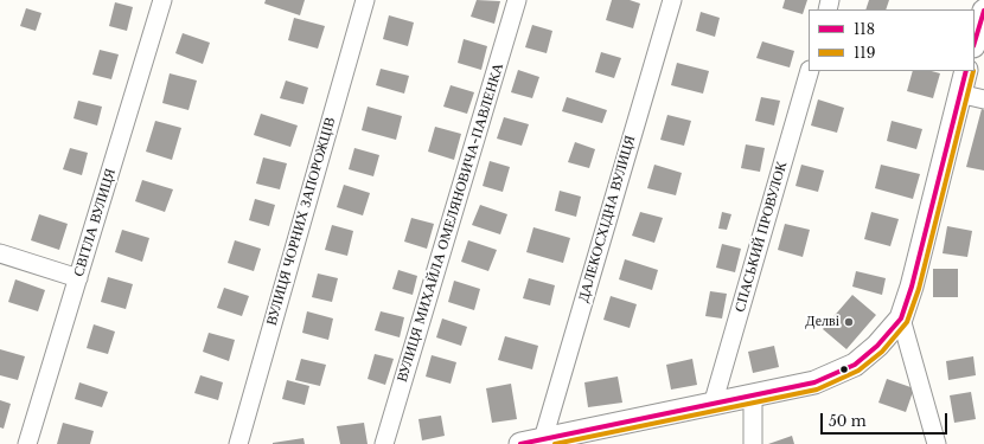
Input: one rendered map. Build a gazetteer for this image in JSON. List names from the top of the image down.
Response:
{
  "streets": {
    "street": [
      "ДАЛЕКОСХІДНА ВУЛИЦЯ",
      "ВУЛИЦЯ ЧОРНИХ ЗАПОРОЖЦІВ",
      "СВІТЛА ВУЛИЦЯ",
      "ВУЛИЦЯ МИХАЙЛА ОМЕЛЯНОВИЧА-ПАВЛЕНКА",
      "СПАСЬКИЙ ПРОВУЛОК"
    ]
  },
  "places": ["Делві"],
  "lines": ["transit line 118", "transit line 119"],
  "legend": ["118", "119"],
  "scale_bar": "50 m"
}
